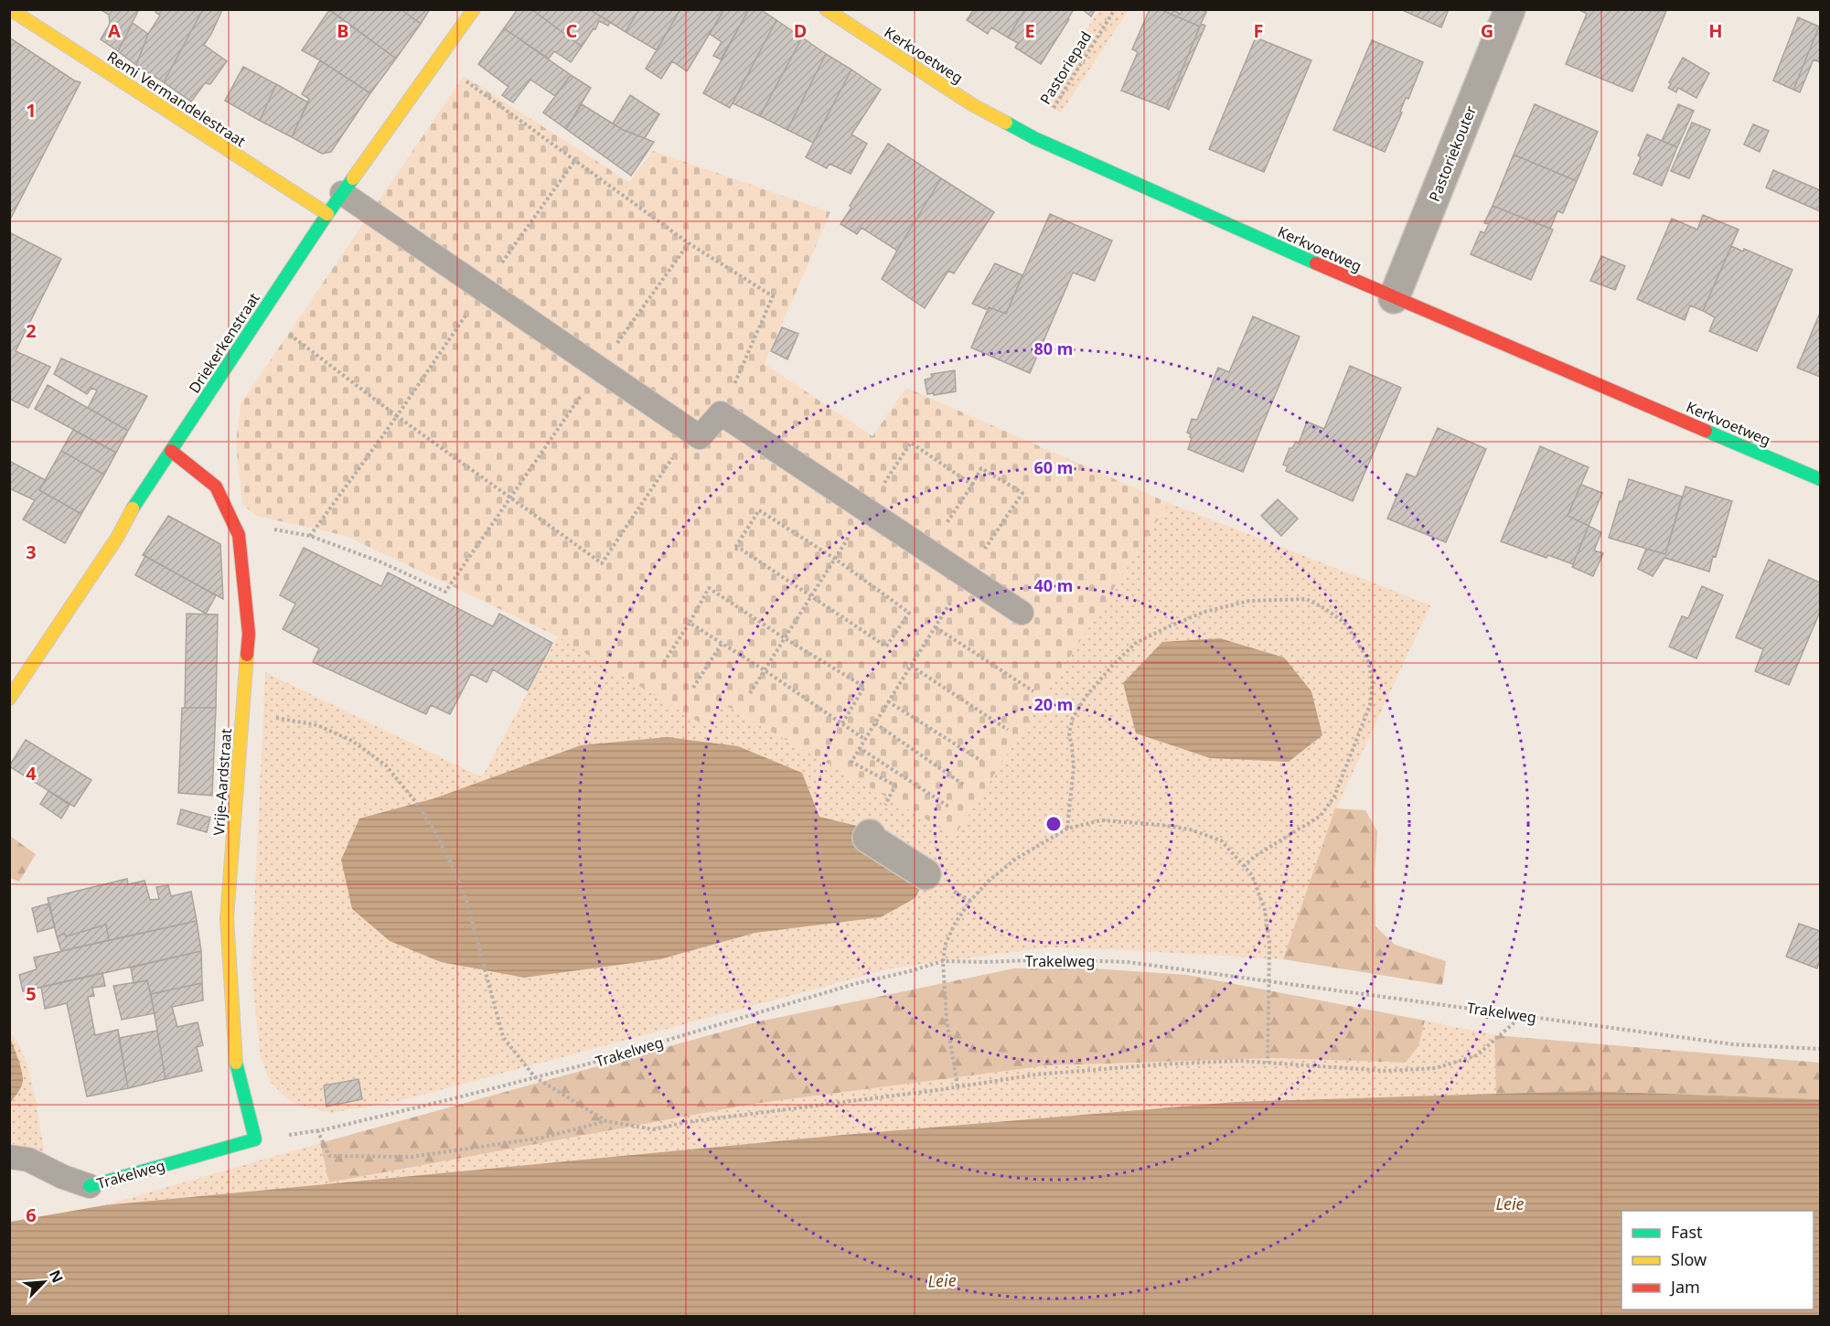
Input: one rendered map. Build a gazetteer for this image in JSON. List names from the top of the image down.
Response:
{
  "streets": {
    "street": [
      "Kerkvoetweg",
      "Remi Vermandelestraat",
      "Pastoriekouter",
      "Driekerkenstraat",
      "Vrije-Aardstraat",
      "Trakelweg"
    ],
    "path": ["Pastoriepad"]
  },
  "crossings": [
    ["Kerkvoetweg", "Pastoriepad"],
    ["Kerkvoetweg", "Pastoriekouter"],
    ["Remi Vermandelestraat", "Driekerkenstraat"],
    ["Driekerkenstraat", "Vrije-Aardstraat"],
    ["Vrije-Aardstraat", "Trakelweg"]
  ],
  "water": ["Leie"],
  "legend": ["Fast", "Slow", "Jam"],
  "north": "top right",
  "grid": {
    "columns": [
      "A",
      "B",
      "C",
      "D",
      "E",
      "F",
      "G",
      "H"
    ],
    "rows": [
      "1",
      "2",
      "3",
      "4",
      "5",
      "6"
    ]
  },
  "rings": [
    "80 m",
    "60 m",
    "40 m",
    "20 m"
  ]
}
